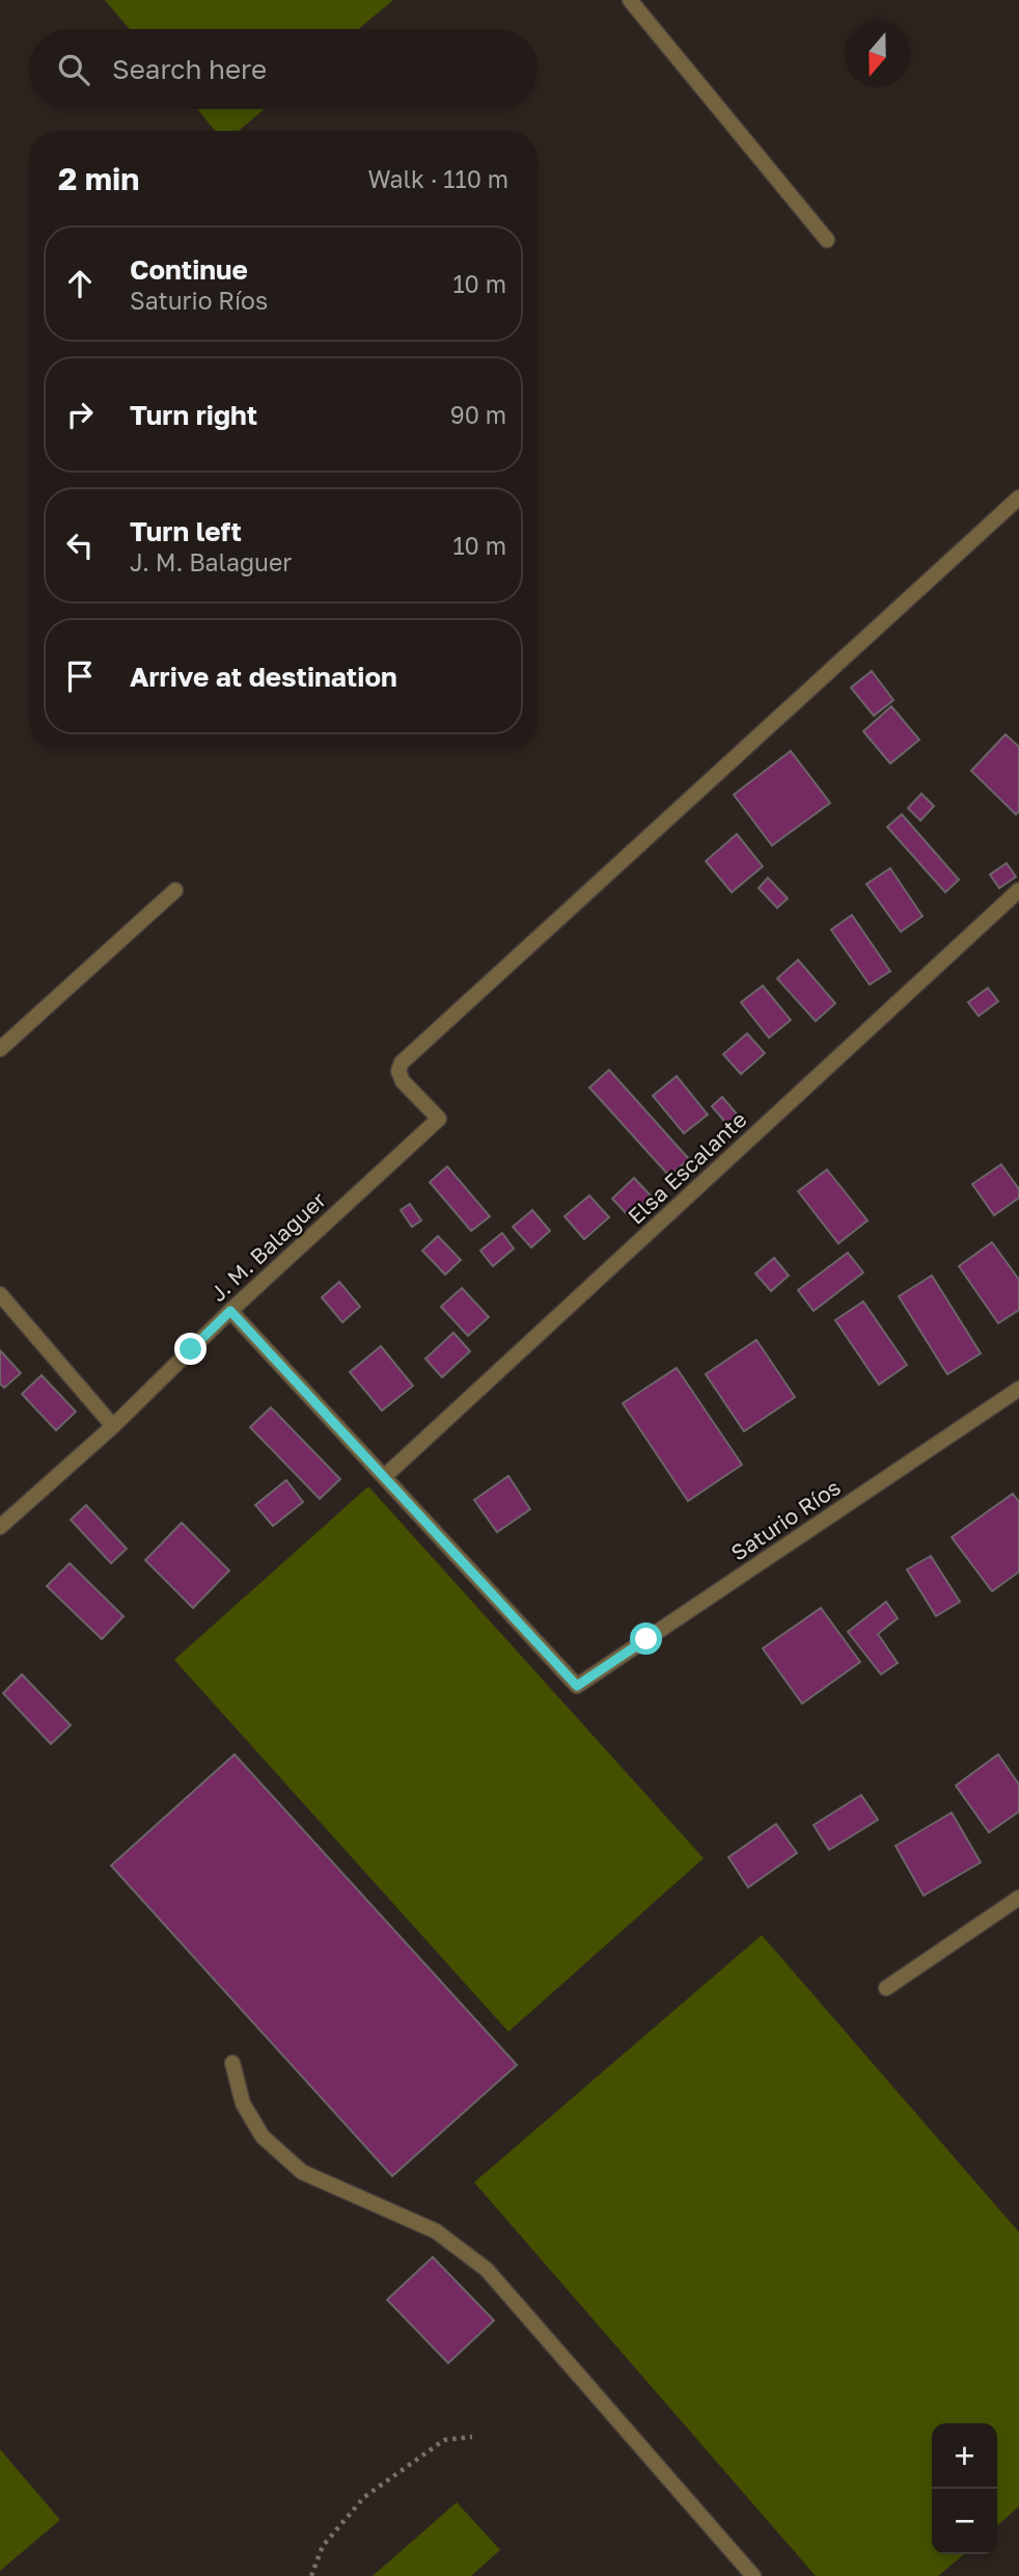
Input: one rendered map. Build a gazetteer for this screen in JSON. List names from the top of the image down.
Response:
{
  "streets": {
    "street": ["Elsa Escalante", "J. M. Balaguer", "Saturio Ríos"]
  },
  "crossings": [
    ["Elsa Escalante", "Saturio Ríos"]
  ],
  "north": "bottom",
  "page": {
    "search": "Search here",
    "heading": ["2 min", "Walk · 110 m"],
    "list": [
      ["Continue", "Saturio Ríos", "10 m"],
      ["Turn right", "90 m"],
      ["Turn left", "J. M. Balaguer", "10 m"],
      "Arrive at destination"
    ],
    "map_buttons": ["+", "−"]
  }
}
